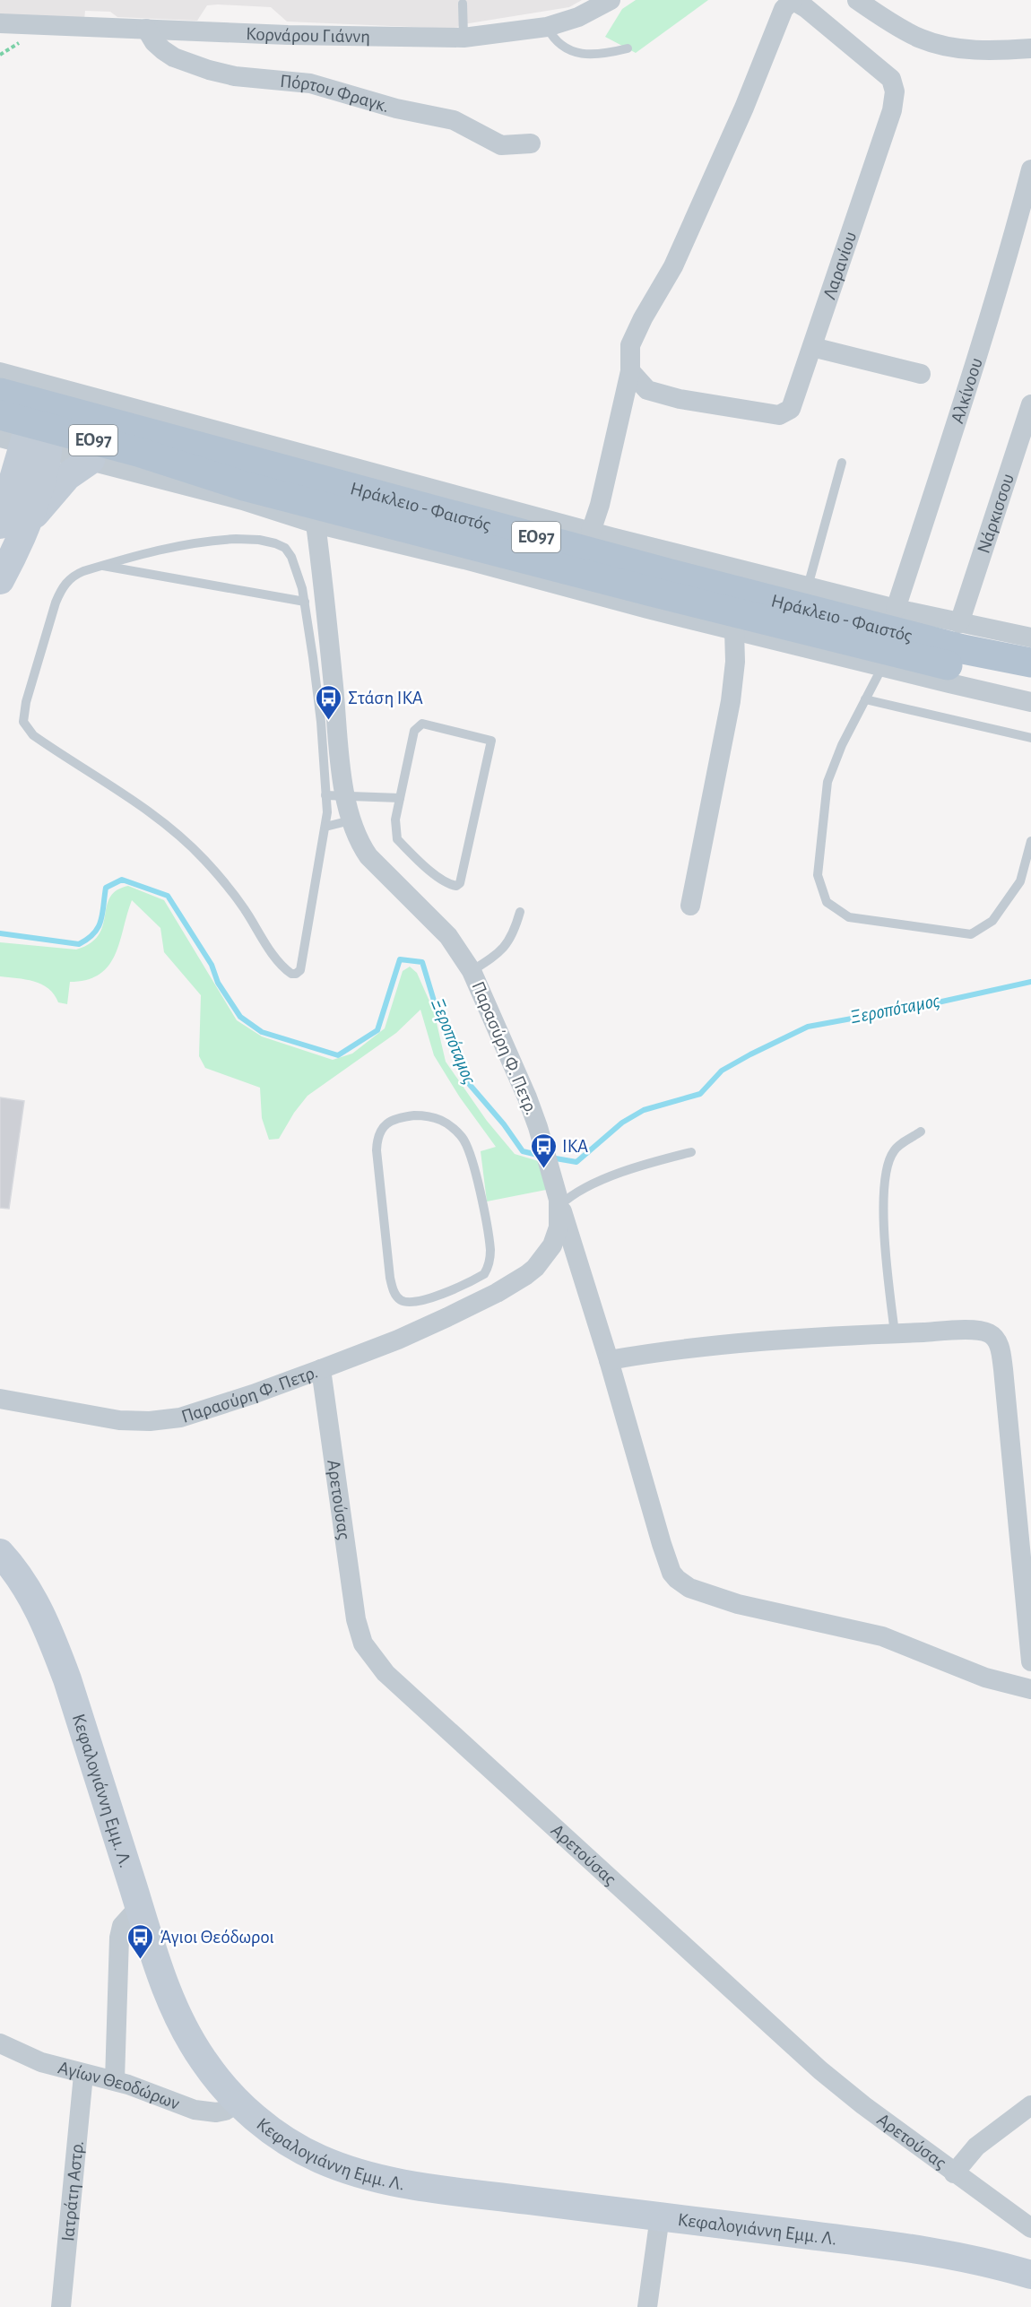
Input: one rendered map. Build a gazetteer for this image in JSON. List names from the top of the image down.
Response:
{
  "streets": {
    "main road": ["ΕΟ97", "Ηράκλειο - Φαιστός", "Κεφαλογιάννη Εμμ. Λ."],
    "street": [
      "Κορνάρου Γιάννη",
      "Πόρτου Φραγκ.",
      "Λαρανίου",
      "Αλκίνοου",
      "Νάρκισσου",
      "Παρασύρη Φ. Πετρ.",
      "Αρετούσας",
      "Αγίων Θεοδώρων",
      "Ιατράτη Αστρ."
    ]
  },
  "crossings": [
    ["Κορνάρου Γιάννη", "Πόρτου Φραγκ."],
    ["Παρασύρη Φ. Πετρ.", "Αρετούσας"],
    ["Κεφαλογιάννη Εμμ. Λ.", "Αγίων Θεοδώρων"],
    ["Αγίων Θεοδώρων", "Ιατράτη Αστρ."]
  ],
  "water": ["Ξεροπόταμος"],
  "places": {
    "bus stop": ["Στάση ΙΚΑ", "IKA", "Άγιοι Θεόδωροι"]
  }
}
